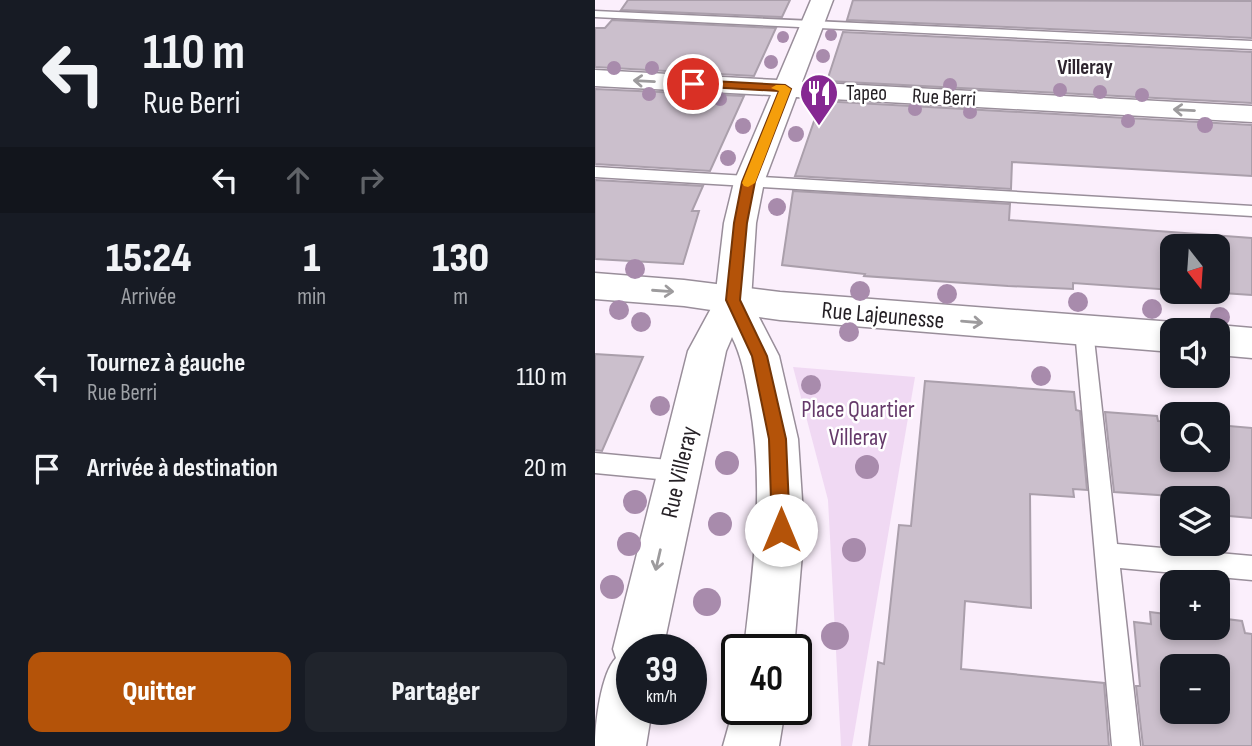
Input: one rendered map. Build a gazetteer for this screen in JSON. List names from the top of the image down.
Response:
{
  "streets": {
    "street": ["Rue Berri", "Rue Lajeunesse", "Rue Villeray"]
  },
  "crossings": [
    ["Rue Berri", "Rue Villeray"],
    ["Rue Lajeunesse", "Rue Villeray"]
  ],
  "one_way": ["Rue Berri", "Rue Lajeunesse"],
  "districts": ["Villeray"],
  "parks": ["Place Quartier Villeray"],
  "places": {
    "restaurant": ["Tapeo"]
  },
  "north": "bottom",
  "page": {
    "turn": ["110 m", "Rue Berri"],
    "eta": [
      "15:24",
      "Arrivée",
      "1",
      "min",
      "130",
      "m"
    ],
    "map_buttons": ["+", "−"],
    "list": [
      {
        "name": "Tournez à gauche",
        "note": "Rue Berri",
        "value": "110 m"
      },
      {
        "name": "Arrivée à destination",
        "value": "20 m"
      }
    ],
    "speed": "39 km/h",
    "limit": "40",
    "buttons": ["Quitter", "Partager"]
  }
}
